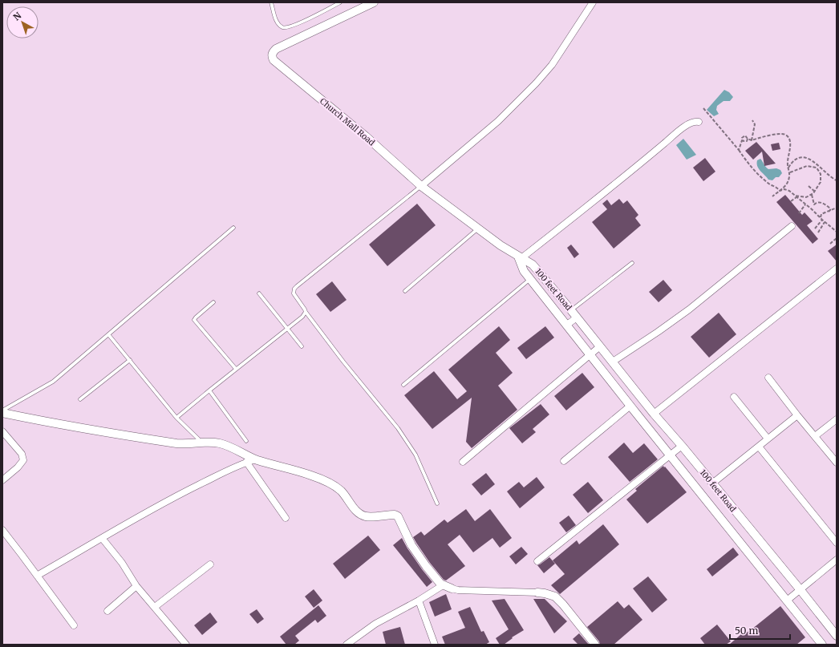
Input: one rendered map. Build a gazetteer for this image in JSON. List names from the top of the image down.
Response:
{
  "streets": {
    "street": ["Church Mall Road", "100 feet Road"]
  },
  "crossings": [
    ["Church Mall Road", "100 feet Road"]
  ],
  "scale_bar": "50 m",
  "north": "top left"
}
